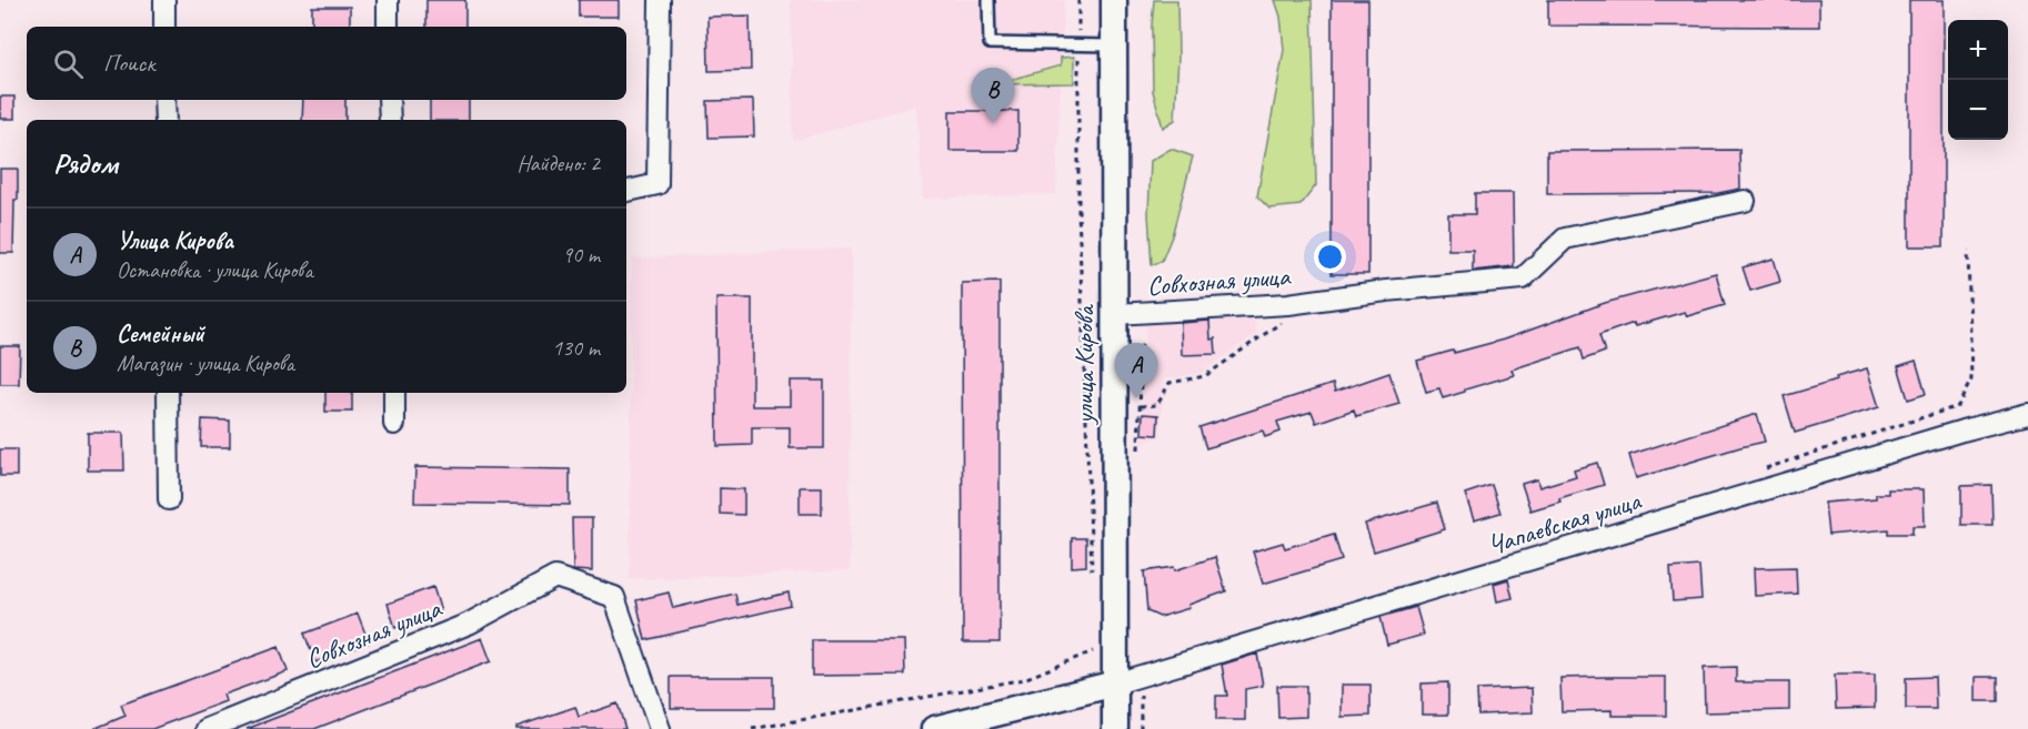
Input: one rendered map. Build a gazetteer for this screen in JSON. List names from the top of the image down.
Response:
{
  "streets": {
    "street": ["Совхозная улица", "улица Кирова", "Чапаевская улица"]
  },
  "crossings": [
    ["Совхозная улица", "улица Кирова"],
    ["улица Кирова", "Чапаевская улица"]
  ],
  "page": {
    "map_buttons": ["+", "−"],
    "search": "Поиск",
    "pins": ["B", "A"],
    "heading": ["Рядом", "Найдено: 2"],
    "list": [
      {
        "mark": "A",
        "name": "Улица Кирова",
        "note": "Остановка · улица Кирова",
        "value": "90 m"
      },
      {
        "mark": "B",
        "name": "Семейный",
        "note": "Магазин · улица Кирова",
        "value": "130 m"
      }
    ]
  }
}
